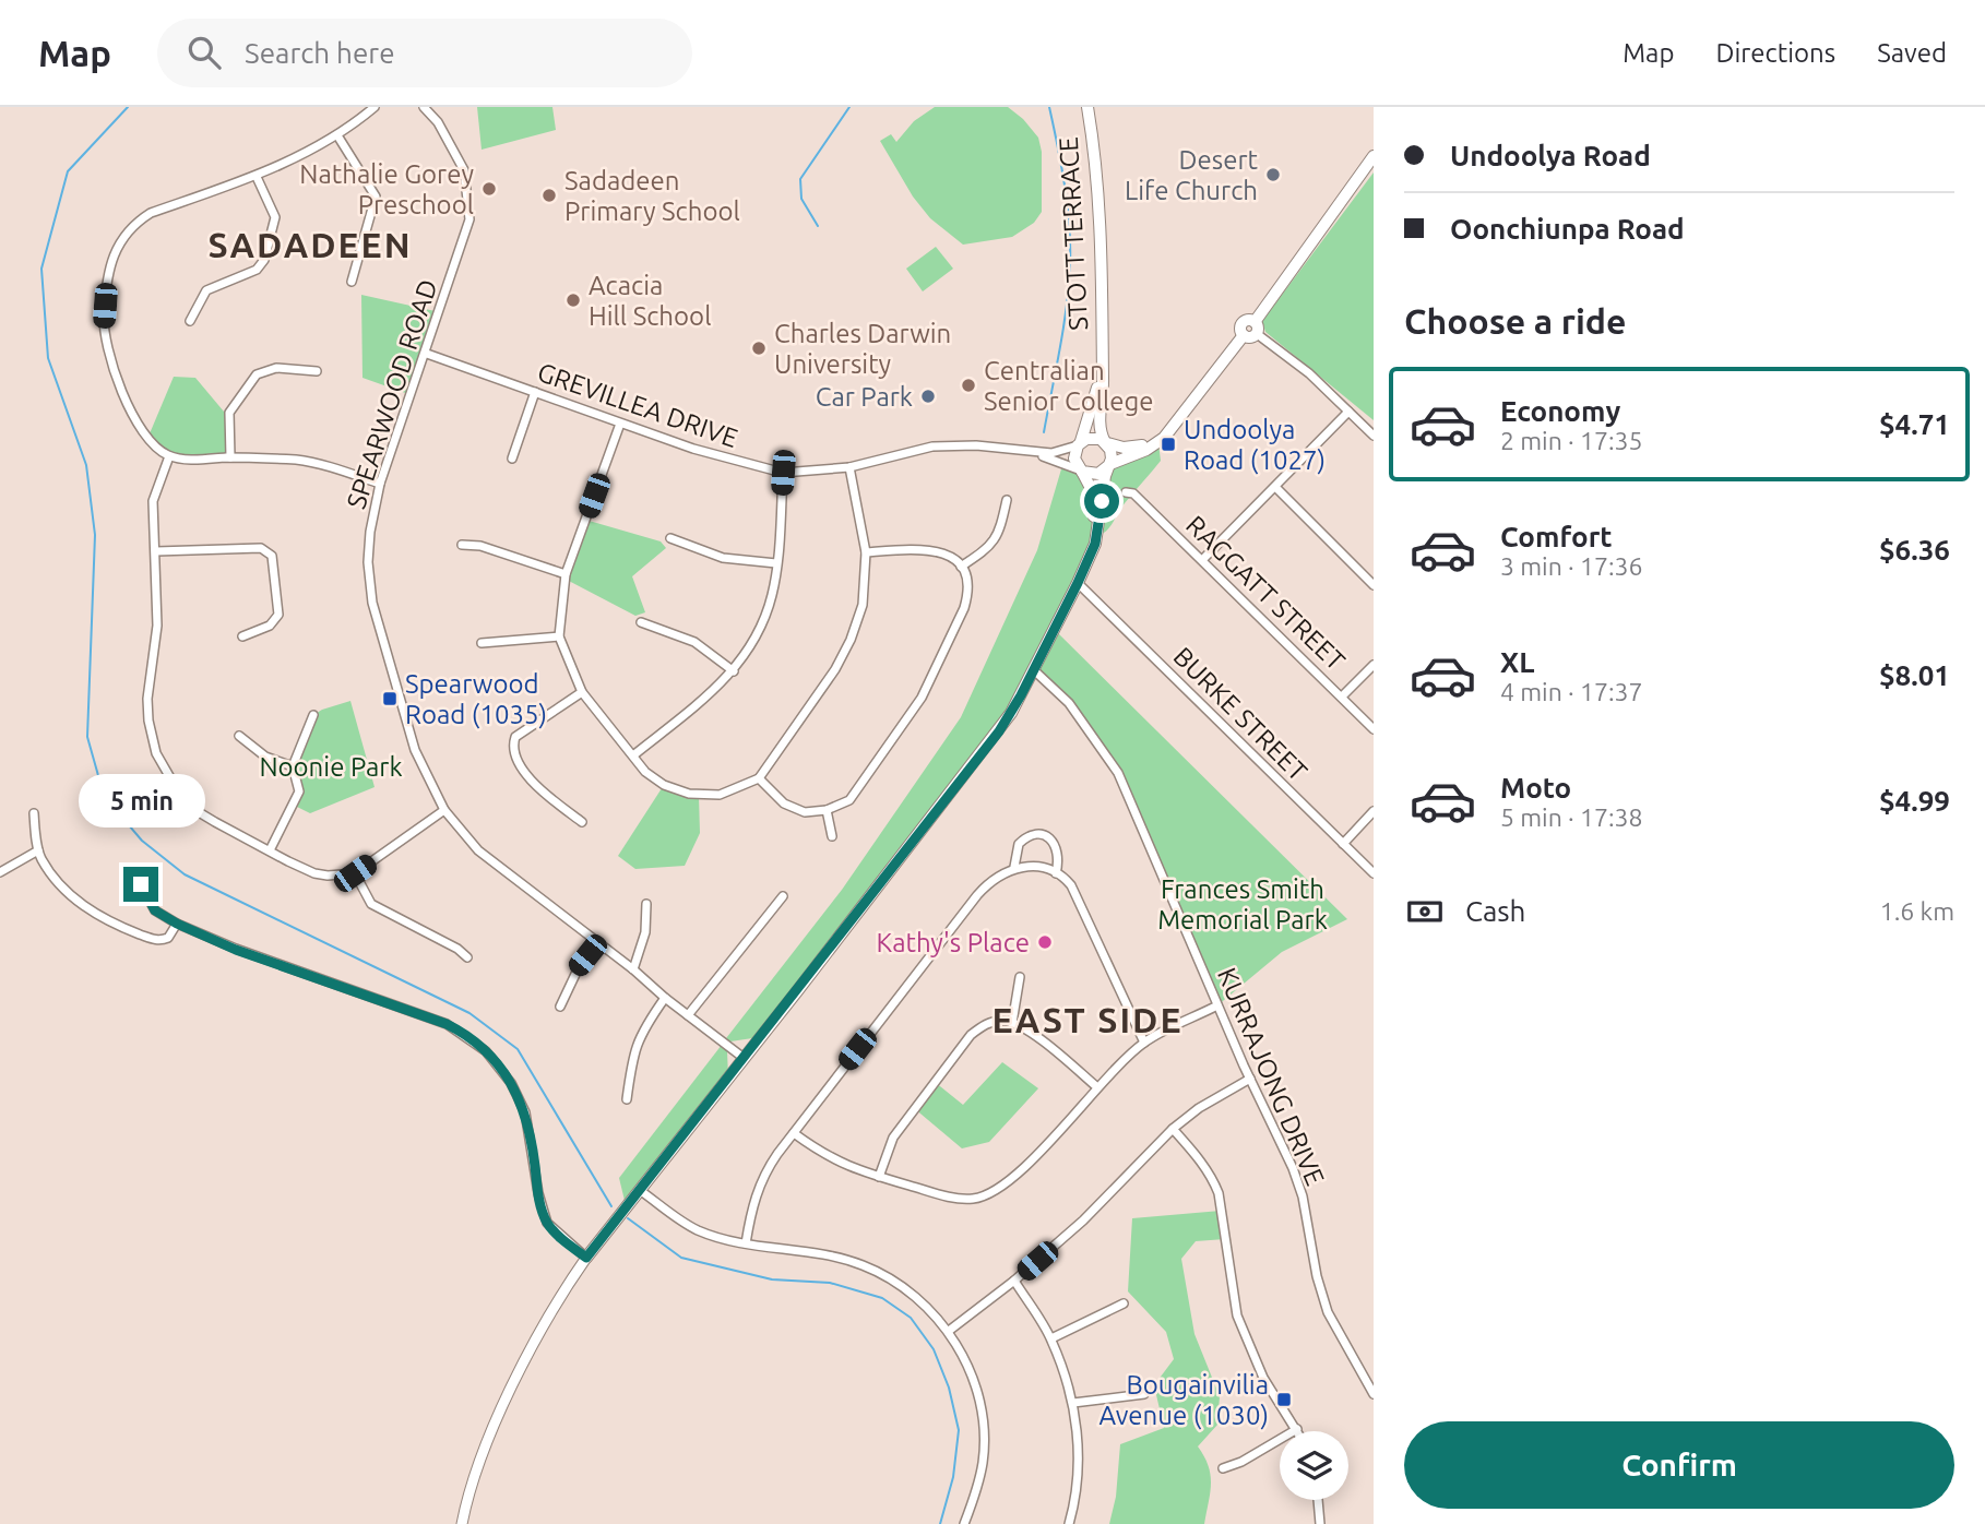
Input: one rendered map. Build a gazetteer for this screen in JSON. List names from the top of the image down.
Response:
{
  "streets": {
    "main road": ["STOTT TERRACE"],
    "street": [
      "SPEARWOOD ROAD",
      "GREVILLEA DRIVE",
      "RAGGATT STREET",
      "BURKE STREET",
      "KURRAJONG DRIVE"
    ]
  },
  "crossings": [
    ["STOTT TERRACE", "GREVILLEA DRIVE"],
    ["SPEARWOOD ROAD", "GREVILLEA DRIVE"]
  ],
  "districts": ["SADADEEN", "EAST SIDE"],
  "parks": ["Noonie Park", "Frances Smith Memorial Park"],
  "places": {
    "other": [
      "Desert Life Church",
      "Nathalie Gorey Preschool",
      "Sadadeen Primary School",
      "Acacia Hill School",
      "Charles Darwin University",
      "Centralian Senior College",
      "Car Park",
      "Kathy's Place"
    ],
    "transit": ["Undoolya Road (1027)", "Spearwood Road (1035)", "Bougainvilia Avenue (1030)"]
  },
  "page": {
    "header": "Map",
    "search": "Search here",
    "nav": ["Map", "Directions", "Saved"],
    "banner": ["Undoolya Road", "Oonchiunpa Road"],
    "heading": "Choose a ride",
    "list": [
      {
        "name": "Economy",
        "note": "2 min · 17:35",
        "value": "$4.71"
      },
      {
        "name": "Comfort",
        "note": "3 min · 17:36",
        "value": "$6.36"
      },
      {
        "name": "XL",
        "note": "4 min · 17:37",
        "value": "$8.01"
      },
      {
        "name": "Moto",
        "note": "5 min · 17:38",
        "value": "$4.99"
      }
    ],
    "bubble": "5 min",
    "pay": ["Cash", "1.6 km"],
    "buttons": "Confirm"
  }
}
